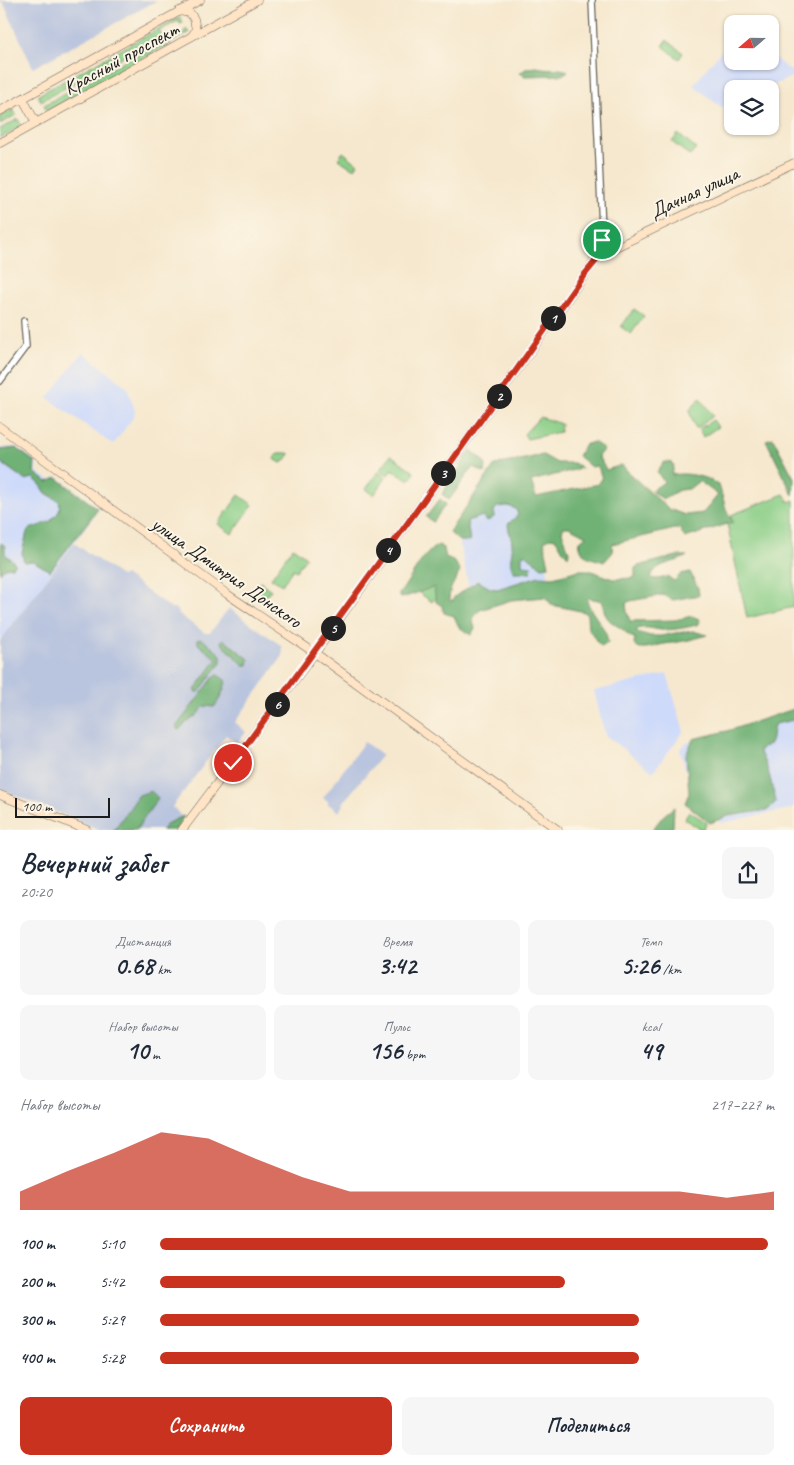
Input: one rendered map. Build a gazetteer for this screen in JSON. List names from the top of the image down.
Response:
{
  "streets": {
    "street": ["Красный проспект", "Дачная улица", "улица Дмитрия Донского"]
  },
  "crossings": [
    ["Дачная улица", "улица Дмитрия Донского"]
  ],
  "scale_bar": "100 m",
  "north": "left",
  "page": {
    "pins": [
      "1",
      "2",
      "3",
      "4",
      "5",
      "6"
    ],
    "scale": "100 m",
    "heading": ["Вечерний забег", "20:20"],
    "stats": [
      ["Дистанция", "0.68 km"],
      ["Время", "3:42"],
      ["Темп", "5:26 /km"],
      ["Набор высоты", "10 m"],
      ["Пульс", "156 bpm"],
      ["kcal", "49"]
    ],
    "chart": ["Набор высоты", "217–227 m"],
    "list": [
      {
        "name": "100 m",
        "note": "5:10"
      },
      {
        "name": "200 m",
        "note": "5:42"
      },
      {
        "name": "300 m",
        "note": "5:29"
      },
      {
        "name": "400 m",
        "note": "5:28"
      }
    ],
    "buttons": ["Сохранить", "Поделиться"]
  }
}
